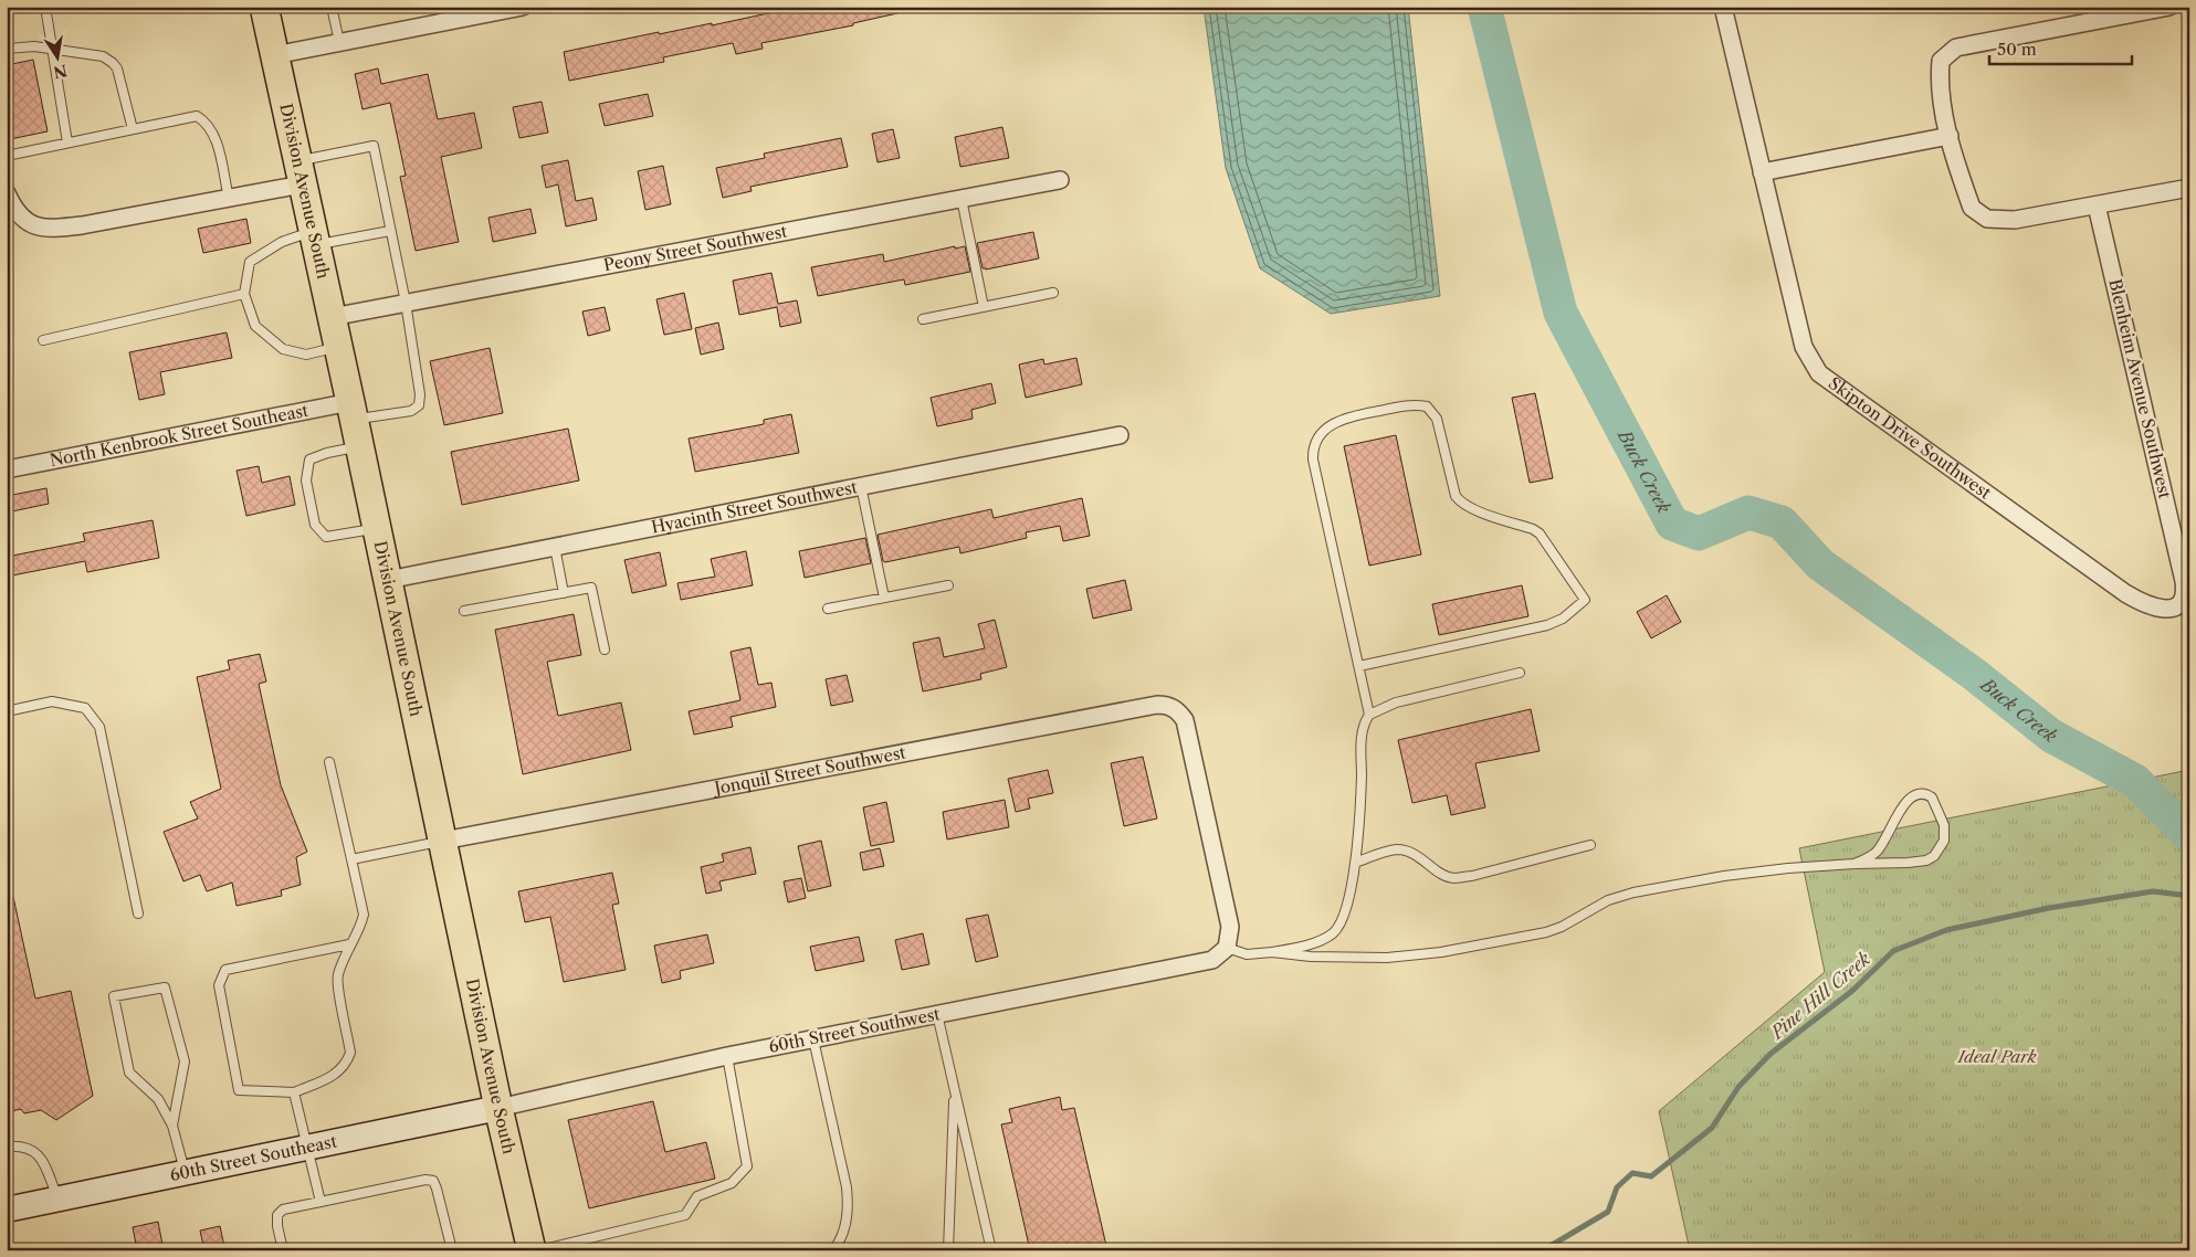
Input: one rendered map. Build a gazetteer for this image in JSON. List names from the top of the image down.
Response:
{
  "streets": {
    "main road": ["Division Avenue South", "60th Street Southeast"],
    "street": [
      "Peony Street Southwest",
      "Blenheim Avenue Southwest",
      "North Kenbrook Street Southeast",
      "Skipton Drive Southwest",
      "Hyacinth Street Southwest",
      "Jonquil Street Southwest",
      "60th Street Southwest"
    ]
  },
  "crossings": [
    ["Division Avenue South", "Peony Street Southwest"],
    ["Division Avenue South", "North Kenbrook Street Southeast"],
    ["Division Avenue South", "Hyacinth Street Southwest"],
    ["Division Avenue South", "Jonquil Street Southwest"],
    ["Division Avenue South", "60th Street Southwest"],
    ["Division Avenue South", "60th Street Southeast"],
    ["Blenheim Avenue Southwest", "Skipton Drive Southwest"],
    ["Jonquil Street Southwest", "60th Street Southwest"],
    ["60th Street Southwest", "60th Street Southeast"]
  ],
  "water": ["Buck Creek", "Pine Hill Creek"],
  "parks": ["Ideal Park"],
  "scale_bar": "50 m",
  "north": "bottom"
}
